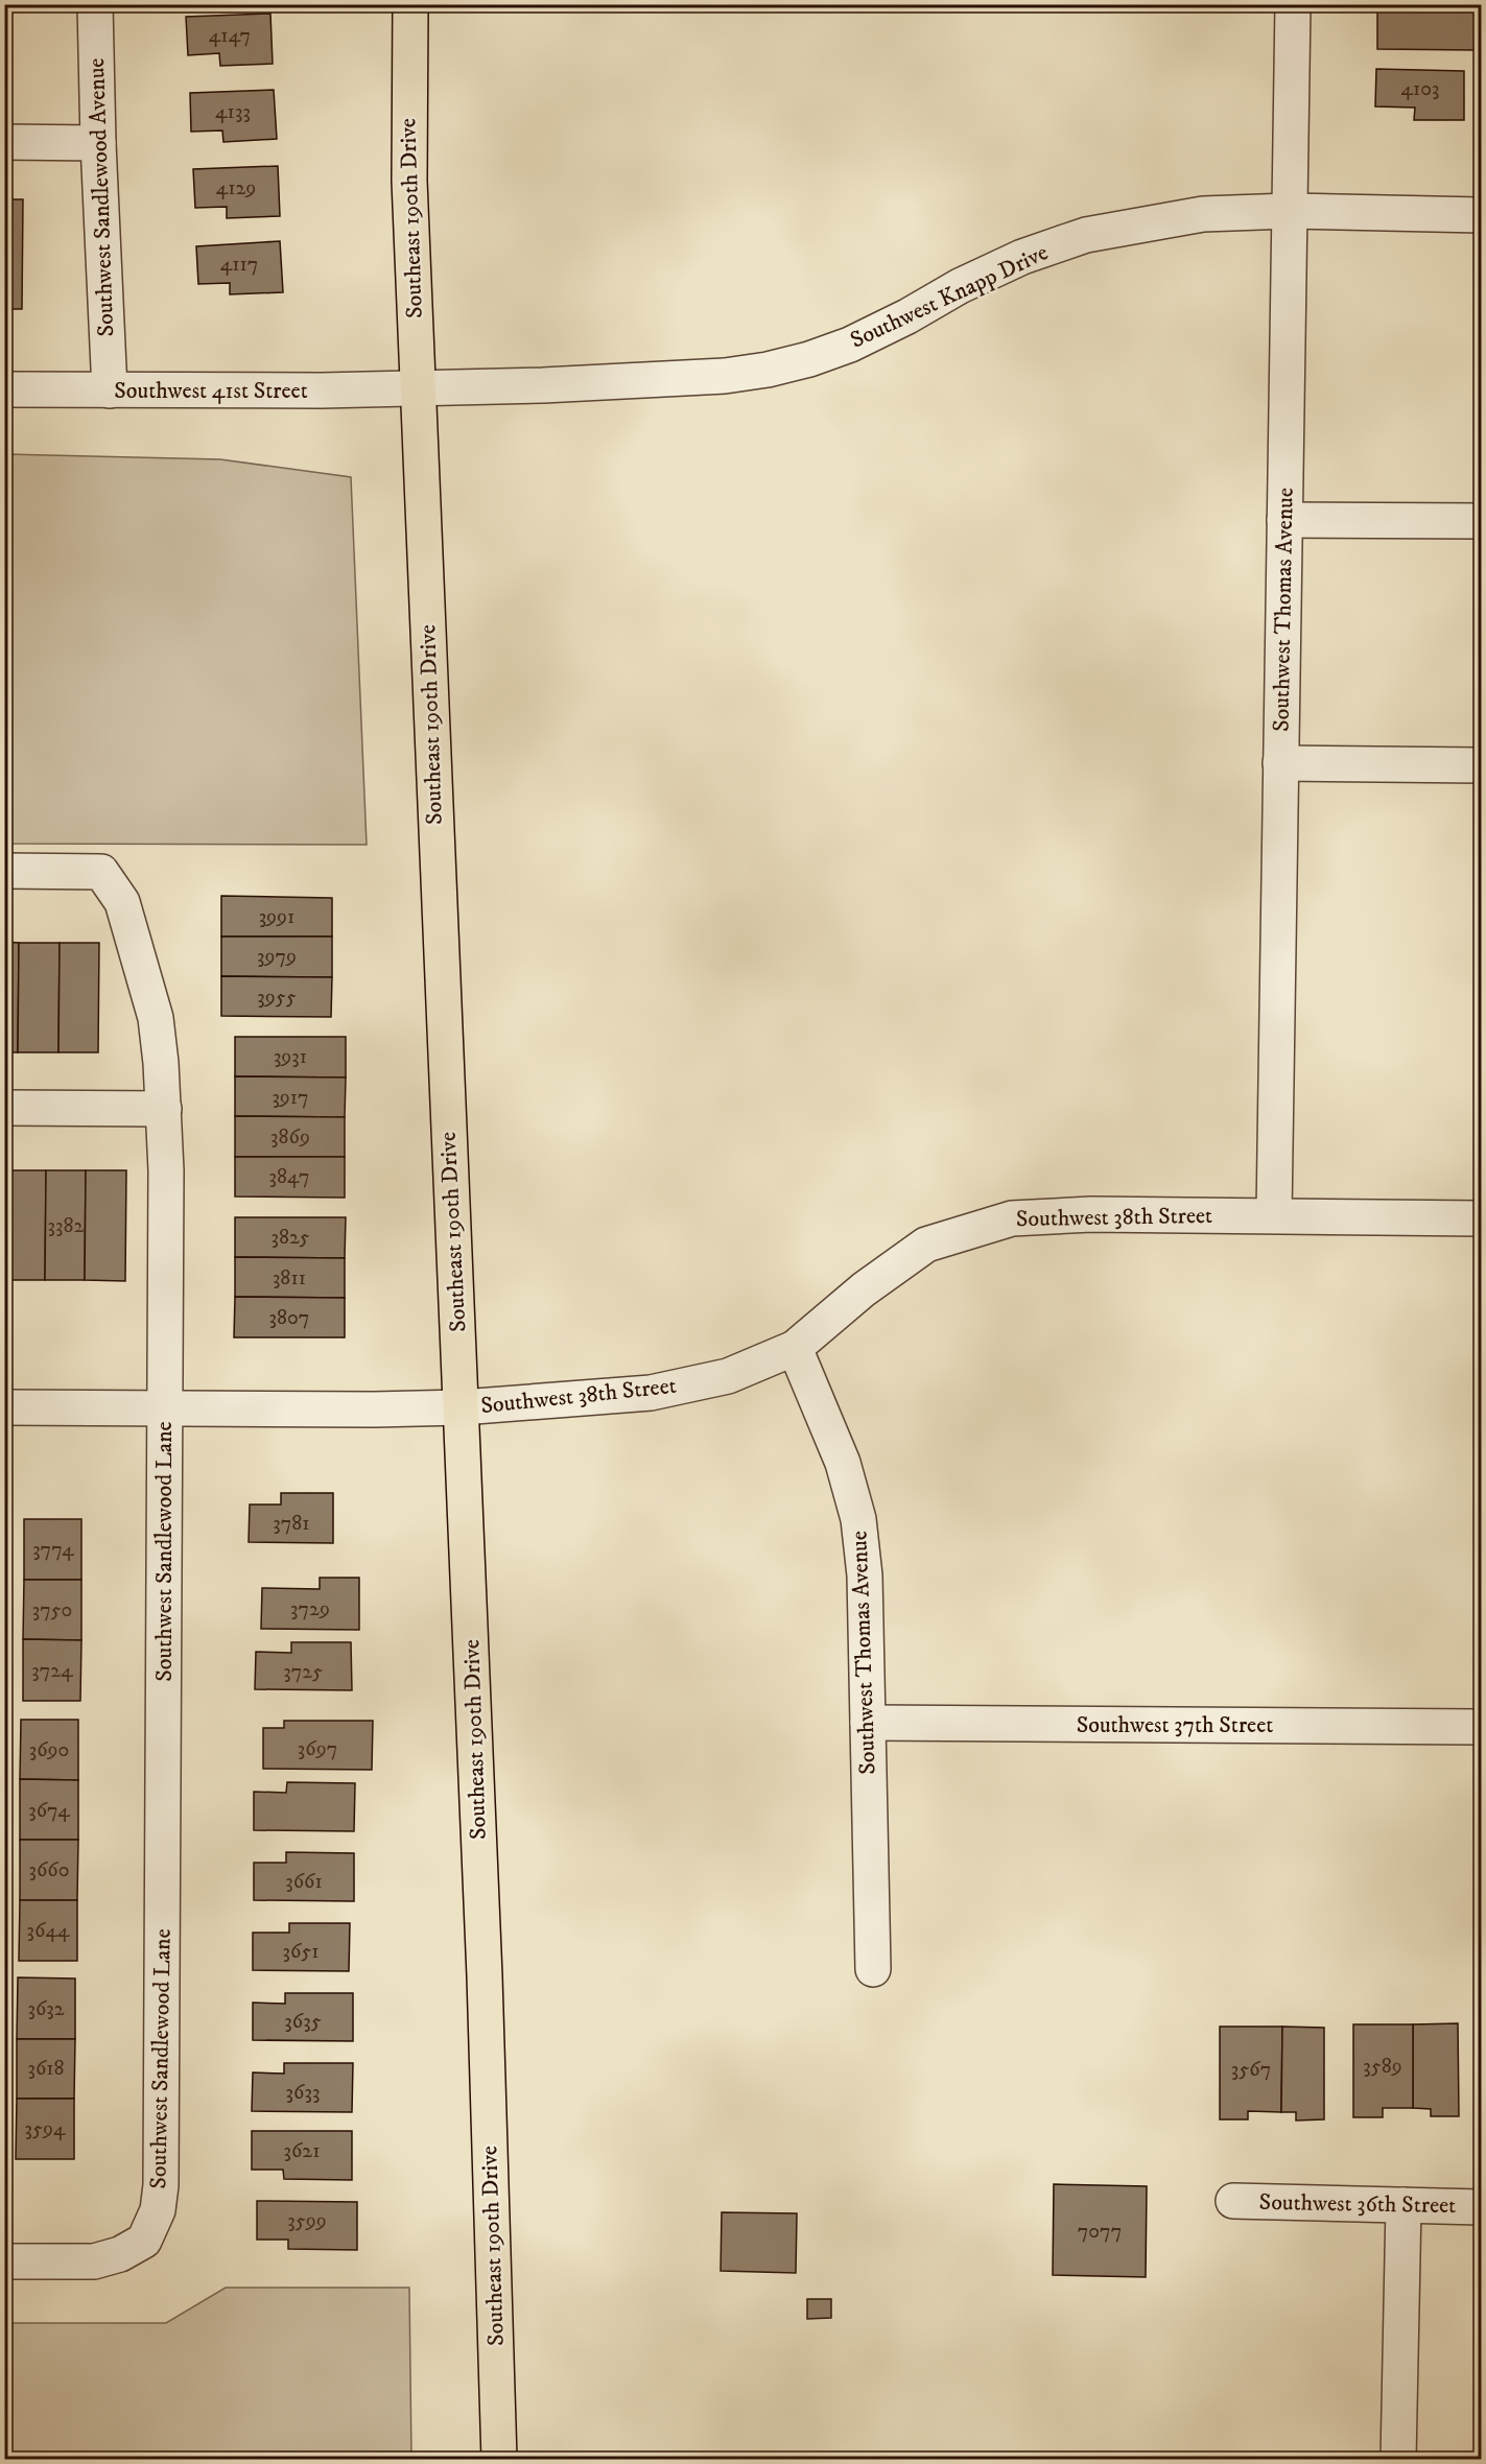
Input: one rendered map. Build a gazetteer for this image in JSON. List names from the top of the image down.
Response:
{
  "streets": {
    "main road": ["Southeast 190th Drive"],
    "street": [
      "Southwest Sandlewood Avenue",
      "Southwest Knapp Drive",
      "Southwest 41st Street",
      "Southwest Thomas Avenue",
      "Southwest 38th Street",
      "Southwest Sandlewood Lane",
      "Southwest 37th Street",
      "Southwest 36th Street"
    ]
  },
  "crossings": [
    ["Southwest Sandlewood Avenue", "Southwest 41st Street"],
    ["Southeast 190th Drive", "Southwest Knapp Drive"],
    ["Southeast 190th Drive", "Southwest 41st Street"],
    ["Southeast 190th Drive", "Southwest 38th Street"],
    ["Southwest Knapp Drive", "Southwest 41st Street"],
    ["Southwest Knapp Drive", "Southwest Thomas Avenue"],
    ["Southwest Thomas Avenue", "Southwest 38th Street"],
    ["Southwest Thomas Avenue", "Southwest 37th Street"],
    ["Southwest 38th Street", "Southwest Sandlewood Lane"]
  ],
  "house_numbers": [
    "4147",
    "4103",
    "4133",
    "4129",
    "4117",
    "3991",
    "3979",
    "3955",
    "3931",
    "3917",
    "3869",
    "3847",
    "3382",
    "3825",
    "3811",
    "3807",
    "3781",
    "3774",
    "3729",
    "3750",
    "3724",
    "3725",
    "3697",
    "3690",
    "3674",
    "3660",
    "3661",
    "3644",
    "3651",
    "3632",
    "3635",
    "3589",
    "3618",
    "3567",
    "3633",
    "3594",
    "3621",
    "3599",
    "7077"
  ]
}
